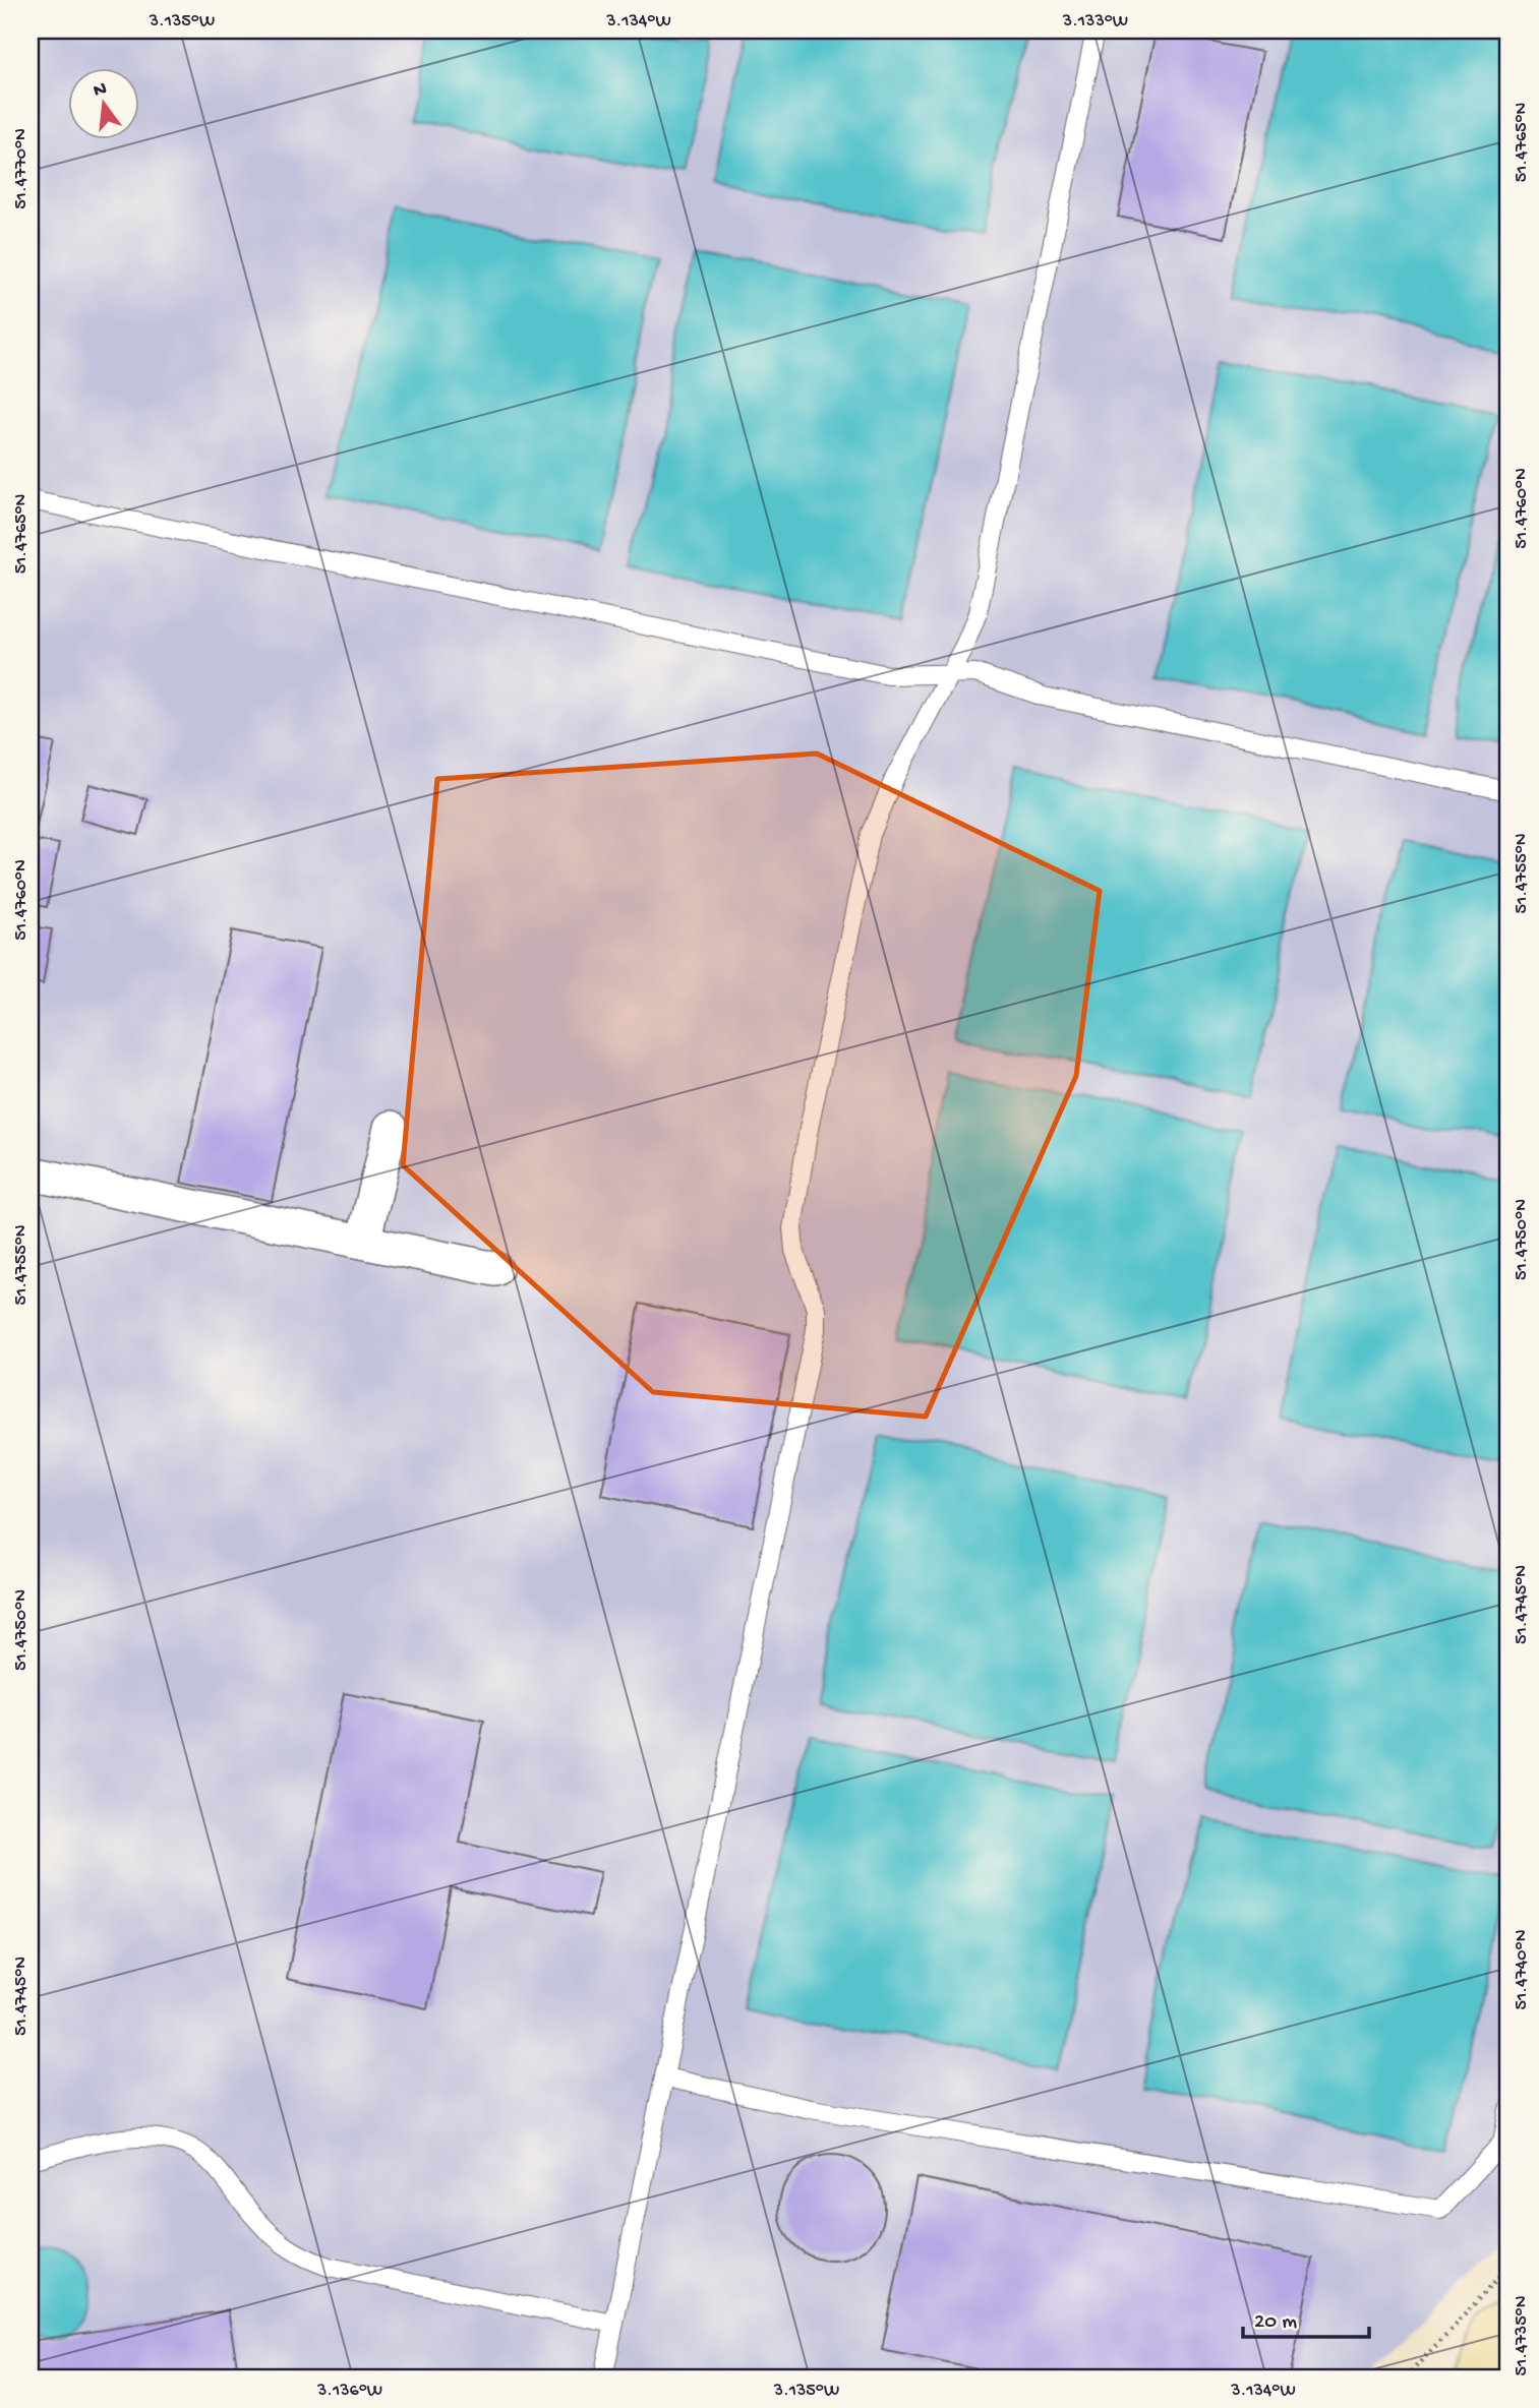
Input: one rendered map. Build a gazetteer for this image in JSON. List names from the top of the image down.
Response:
{
  "scale_bar": "20 m",
  "north": "top",
  "coordinates": [
    "3.135°W",
    "3.134°W",
    "3.133°W",
    "51.4765°N",
    "51.4770°N",
    "51.4760°N",
    "51.4755°N",
    "51.4750°N",
    "51.4745°N",
    "51.4740°N",
    "51.4735°N",
    "3.136°W"
  ]
}
